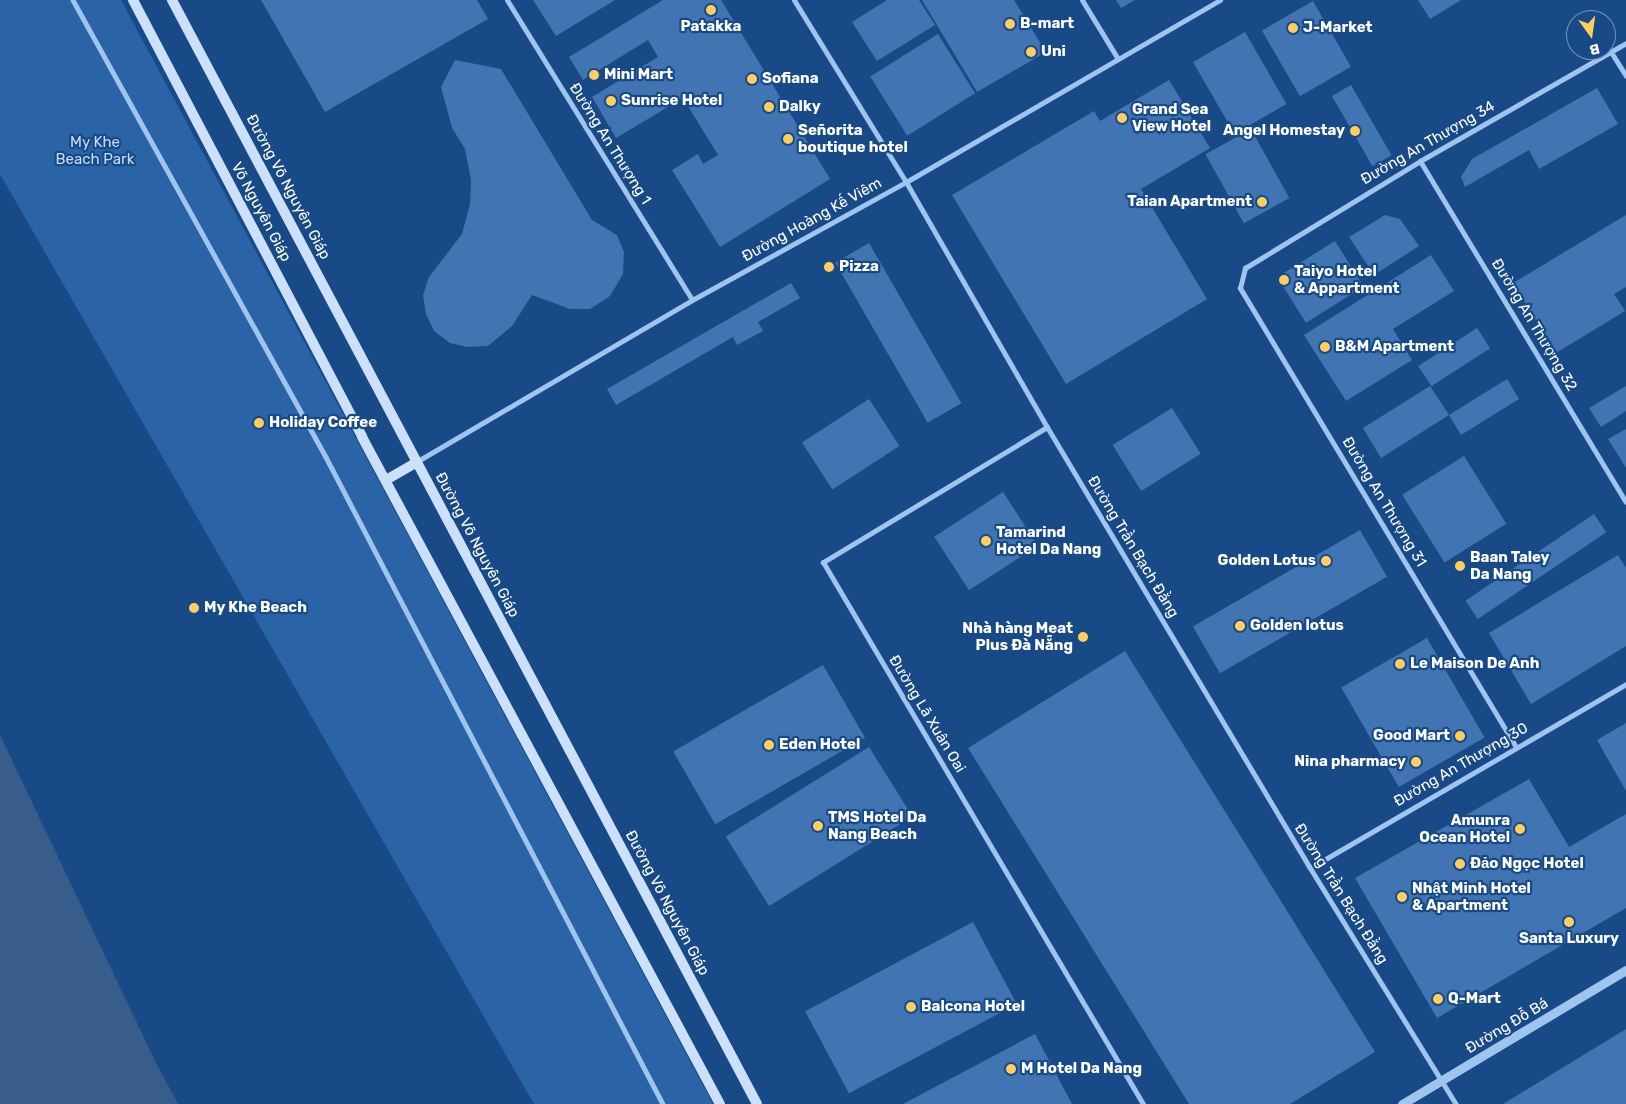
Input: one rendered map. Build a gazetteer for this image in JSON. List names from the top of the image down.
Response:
{
  "streets": {
    "main road": ["Đường Võ Nguyên Giáp", "Võ Nguyên Giáp"],
    "street": [
      "Đường An Thượng 34",
      "Đường An Thượng 1",
      "Đường Hoàng Kế Viêm",
      "Đường An Thượng 32",
      "Đường An Thượng 31",
      "Đường Trần Bạch Đằng",
      "Đường Lã Xuân Oai",
      "Đường An Thượng 30",
      "Đường Đỗ Bá"
    ]
  },
  "crossings": [
    ["Đường An Thượng 34", "Đường An Thượng 32"],
    ["Đường An Thượng 34", "Đường An Thượng 31"],
    ["Đường An Thượng 1", "Đường Hoàng Kế Viêm"],
    ["Đường Võ Nguyên Giáp", "Đường Hoàng Kế Viêm"],
    ["Đường Hoàng Kế Viêm", "Đường Trần Bạch Đằng"],
    ["Đường An Thượng 31", "Đường An Thượng 30"],
    ["Đường Trần Bạch Đằng", "Đường Lã Xuân Oai"],
    ["Đường Trần Bạch Đằng", "Đường An Thượng 30"],
    ["Đường Trần Bạch Đằng", "Đường Đỗ Bá"]
  ],
  "parks": ["My Khe Beach Park"],
  "places": [
    "Patakka",
    "B-mart",
    "J-Market",
    "Uni",
    "Mini Mart",
    "Sofiana",
    "Sunrise Hotel",
    "Dalky",
    "Grand Sea View Hotel",
    "Angel Homestay",
    "Señorita boutique hotel",
    "Taian Apartment",
    "Pizza",
    "Taiyo Hotel & Appartment",
    "B&M Apartment",
    "Holiday Coffee",
    "Tamarind Hotel Da Nang",
    "Golden Lotus",
    "Baan Taley Da Nang",
    "My Khe Beach",
    "Golden lotus",
    "Nhà hàng Meat Plus Đà Nẵng",
    "Le Maison De Anh",
    "Good Mart",
    "Eden Hotel",
    "Nina pharmacy",
    "TMS Hotel Da Nang Beach",
    "Amunra Ocean Hotel",
    "Đảo Ngọc Hotel",
    "Nhật Minh Hotel & Apartment",
    "Santa Luxury",
    "Q-Mart",
    "Balcona Hotel",
    "M Hotel Da Nang"
  ],
  "north": "bottom"
}
